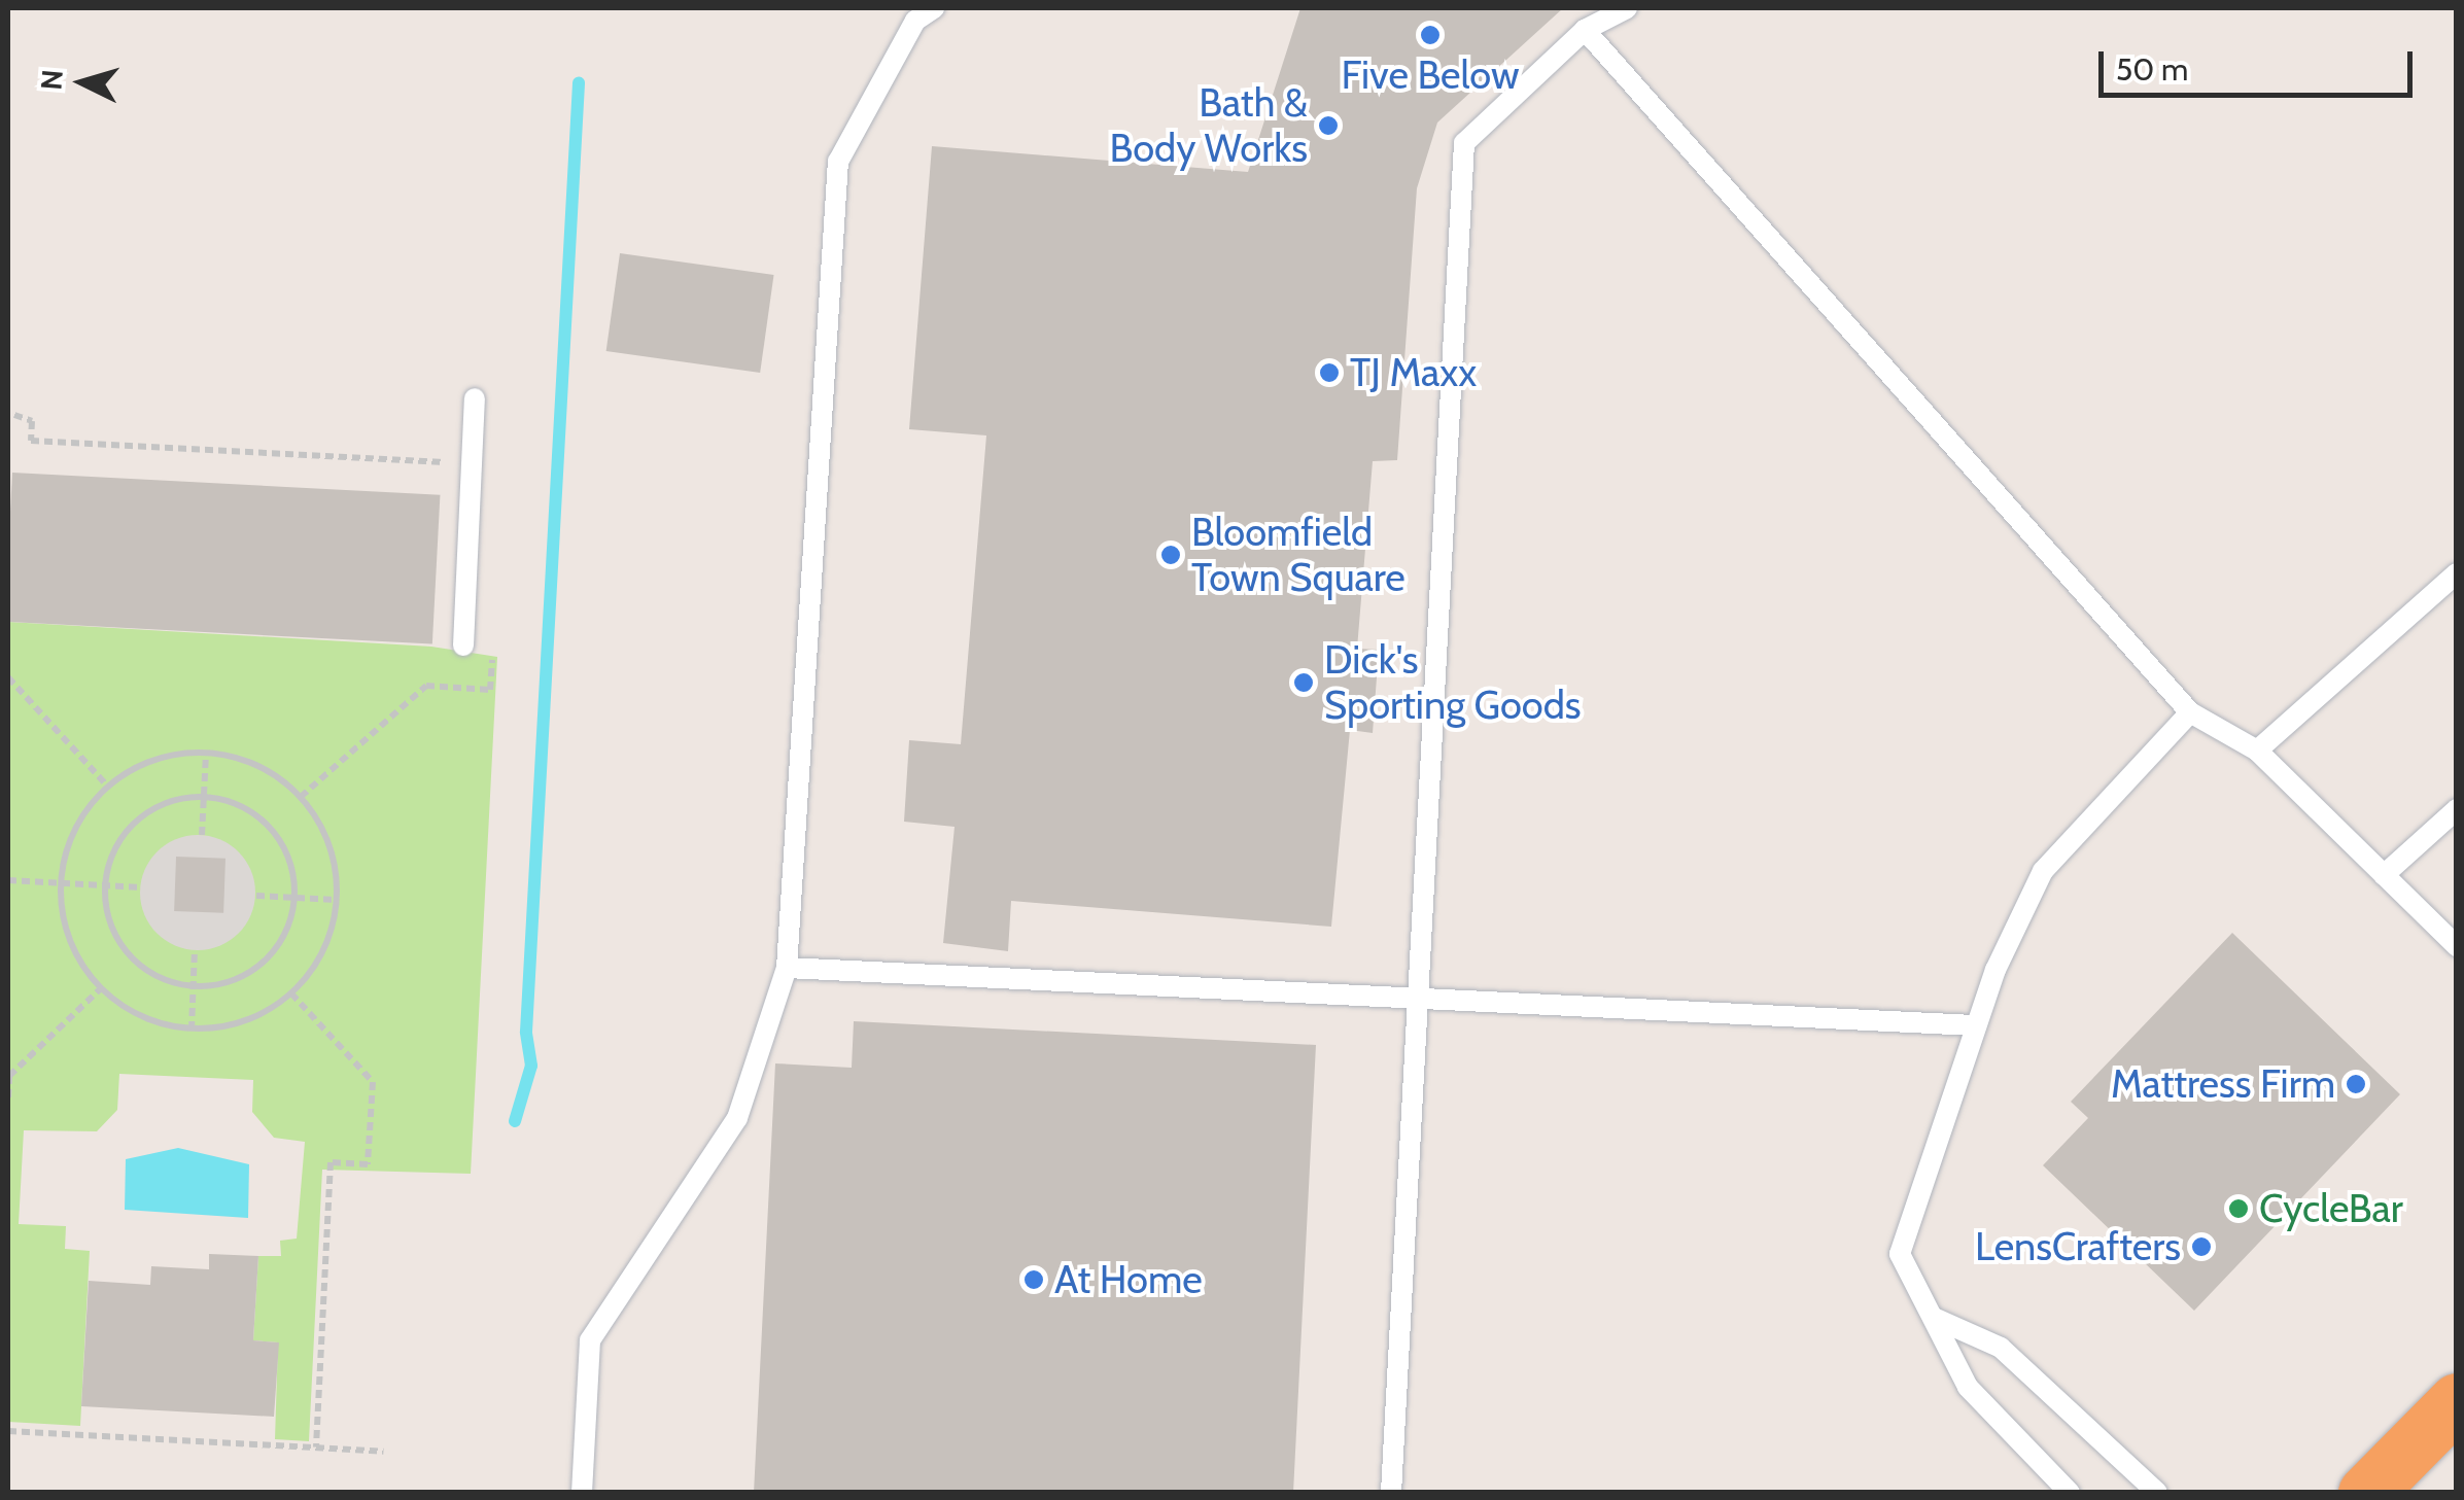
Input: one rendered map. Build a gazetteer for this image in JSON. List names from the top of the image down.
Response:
{
  "places": [
    "Five Below",
    "Bath & Body Works",
    "TJ Maxx",
    "Bloomfield Town Square",
    "Dick's Sporting Goods",
    "Mattress Firm",
    "CycleBar",
    "LensCrafters",
    "At Home"
  ],
  "scale_bar": "50 m",
  "north": "left"
}
